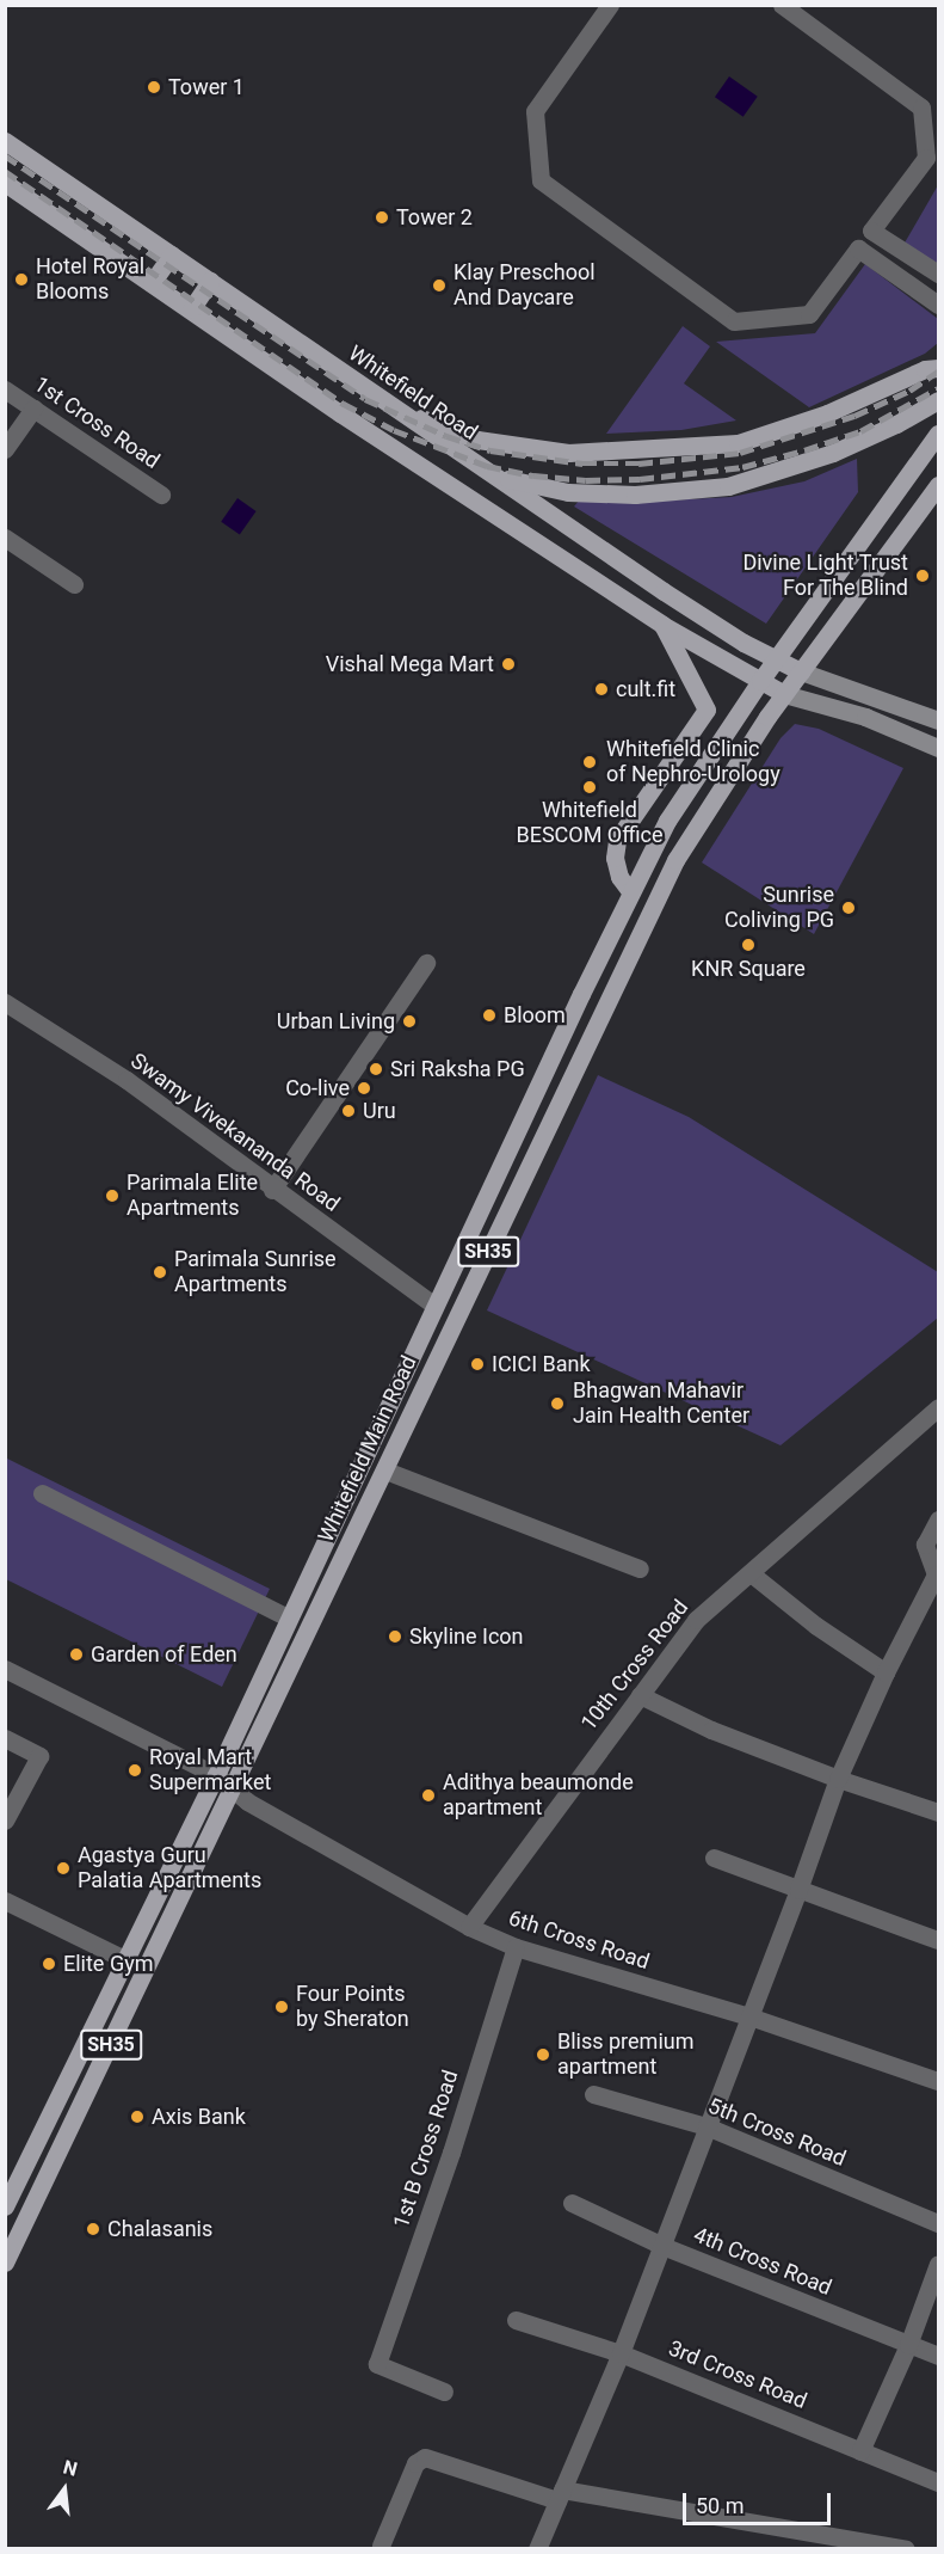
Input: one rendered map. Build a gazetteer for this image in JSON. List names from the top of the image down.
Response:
{
  "streets": {
    "main road": ["Whitefield Road", "SH35", "Whitefield Main Road"],
    "street": [
      "1st Cross Road",
      "Swamy Vivekananda Road",
      "10th Cross Road",
      "6th Cross Road",
      "5th Cross Road",
      "1st B Cross Road",
      "4th Cross Road",
      "3rd Cross Road"
    ]
  },
  "crossings": [
    ["Whitefield Road", "SH35"],
    ["Whitefield Road", "Whitefield Main Road"],
    ["Swamy Vivekananda Road", "Whitefield Main Road"],
    ["SH35", "Whitefield Main Road"],
    ["Whitefield Main Road", "6th Cross Road"],
    ["10th Cross Road", "6th Cross Road"],
    ["6th Cross Road", "1st B Cross Road"]
  ],
  "places": [
    "Tower 1",
    "Tower 2",
    "Hotel Royal Blooms",
    "Klay Preschool And Daycare",
    "Divine Light Trust For The Blind",
    "Vishal Mega Mart",
    "cult.fit",
    "Whitefield Clinic of Nephro-Urology",
    "Whitefield BESCOM Office",
    "Sunrise Coliving PG",
    "KNR Square",
    "Bloom",
    "Urban Living",
    "Sri Raksha PG",
    "Co-live",
    "Uru",
    "Parimala Elite Apartments",
    "Parimala Sunrise Apartments",
    "ICICI Bank",
    "Bhagwan Mahavir Jain Health Center",
    "Skyline Icon",
    "Garden of Eden",
    "Royal Mart Supermarket",
    "Adithya beaumonde apartment",
    "Agastya Guru Palatia Apartments",
    "Elite Gym",
    "Four Points by Sheraton",
    "Bliss premium apartment",
    "Axis Bank",
    "Chalasanis"
  ],
  "scale_bar": "50 m",
  "north": "top"
}
